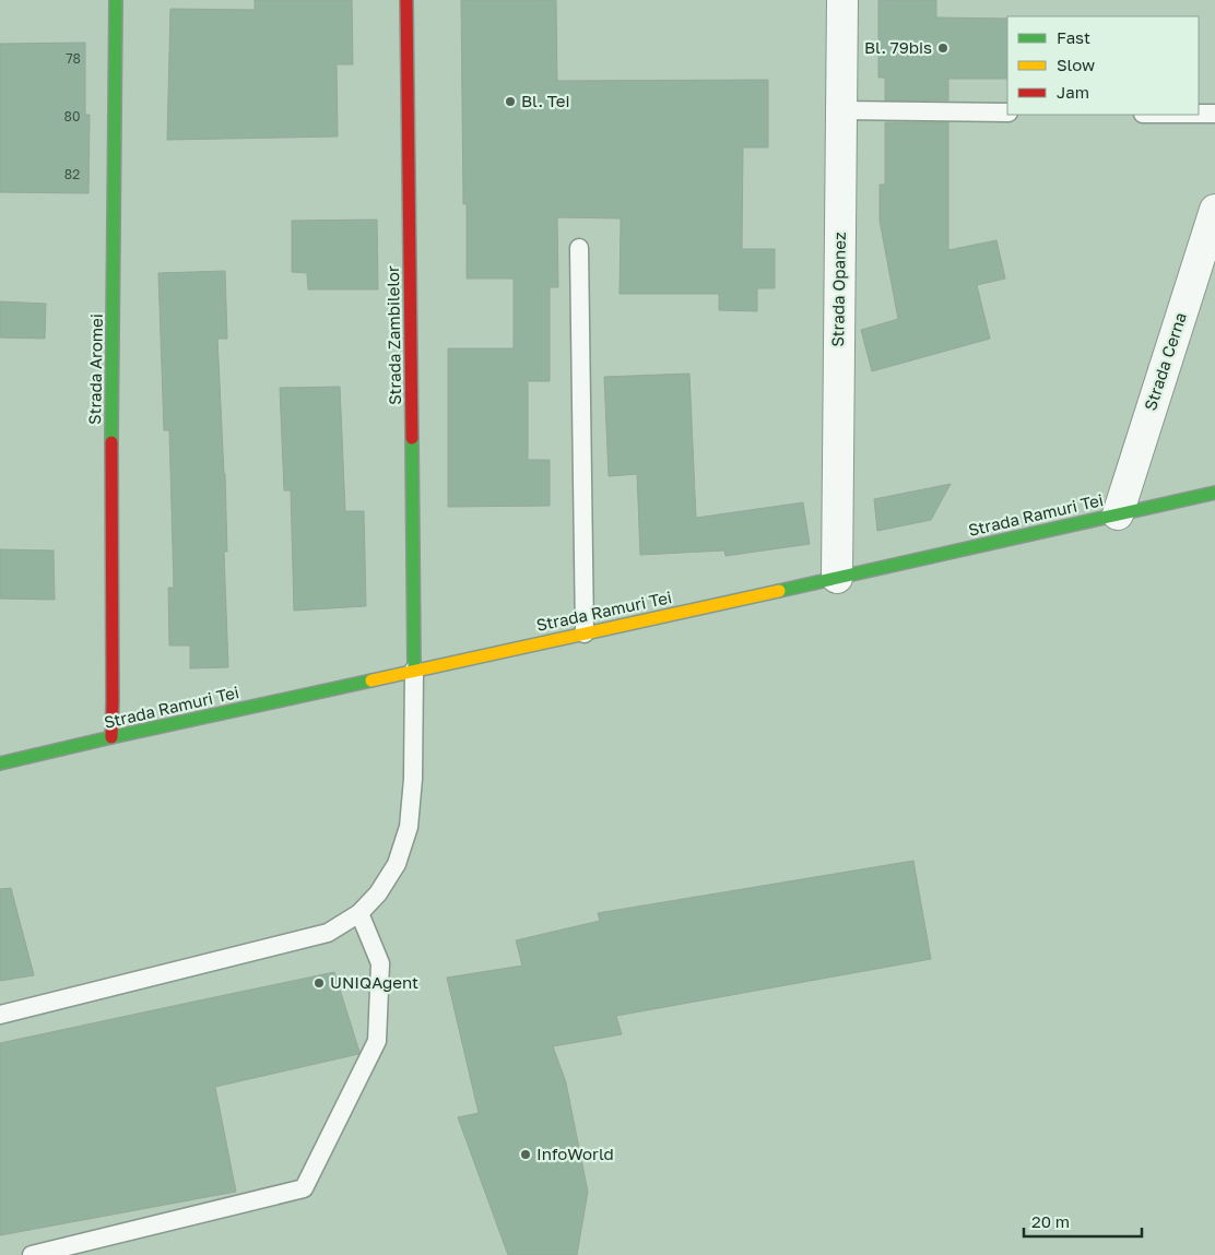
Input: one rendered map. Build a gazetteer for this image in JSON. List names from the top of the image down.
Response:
{
  "streets": {
    "street": [
      "Strada Opanez",
      "Strada Zambilelor",
      "Strada Cerna",
      "Strada Aromei",
      "Strada Ramuri Tei"
    ]
  },
  "crossings": [
    ["Strada Opanez", "Strada Ramuri Tei"],
    ["Strada Zambilelor", "Strada Ramuri Tei"],
    ["Strada Cerna", "Strada Ramuri Tei"],
    ["Strada Aromei", "Strada Ramuri Tei"]
  ],
  "places": [
    "Bl. 79bis",
    "Bl. Tei",
    "UNIQAgent",
    "InfoWorld"
  ],
  "house_numbers": ["78", "80", "82"],
  "legend": ["Fast", "Slow", "Jam"],
  "scale_bar": "20 m"
}
